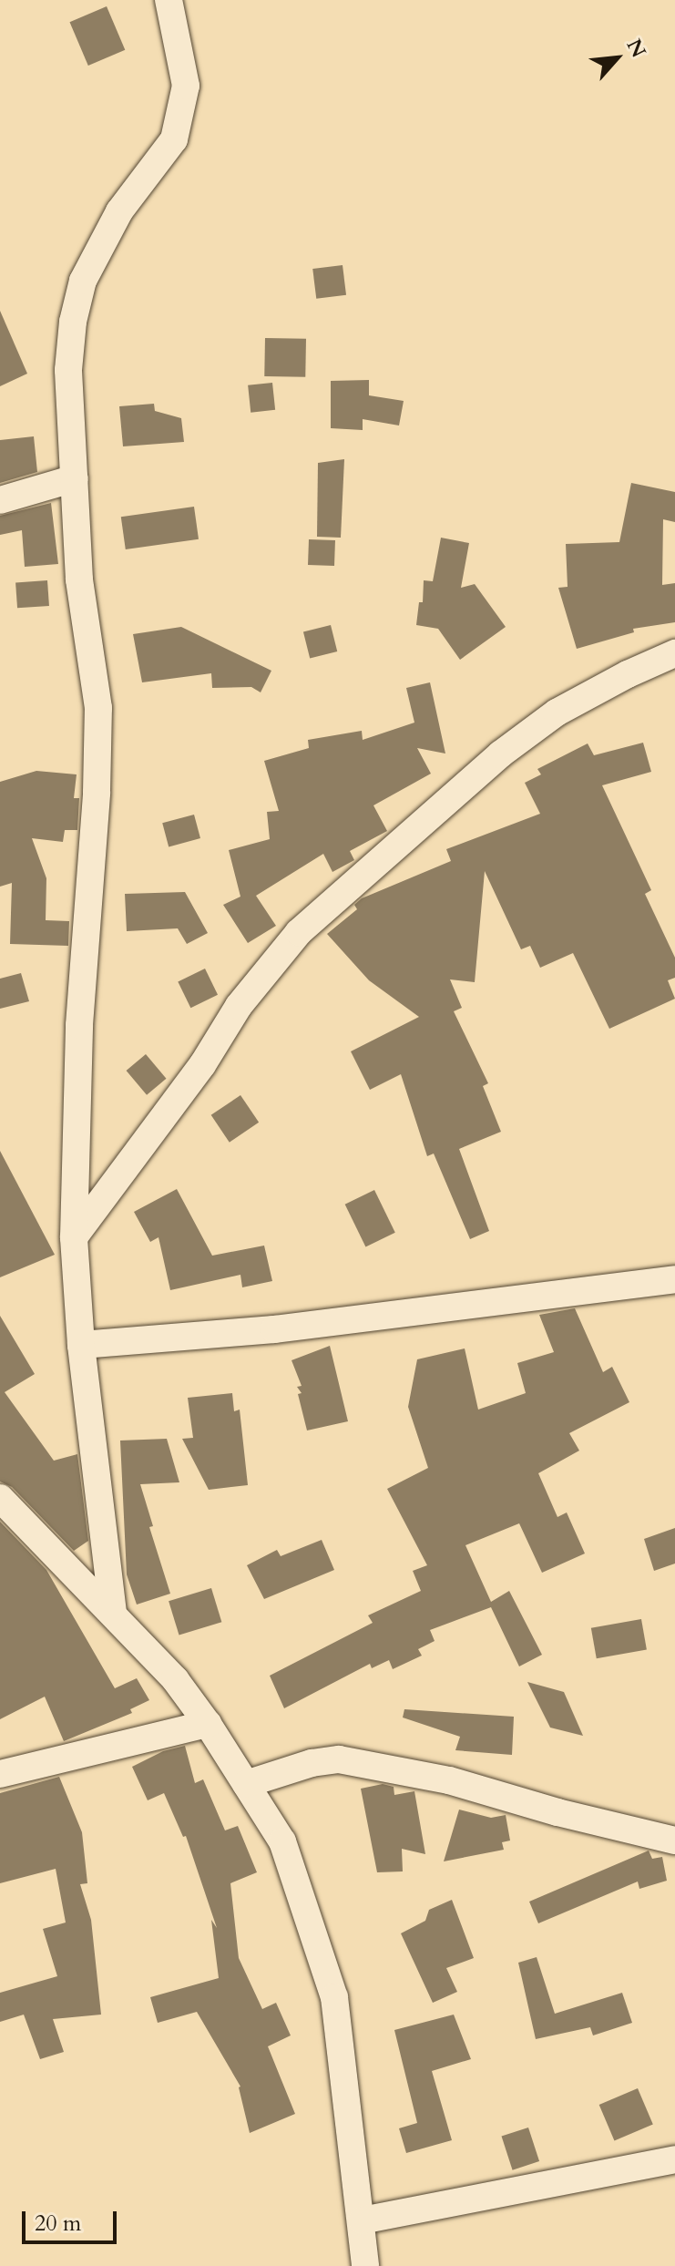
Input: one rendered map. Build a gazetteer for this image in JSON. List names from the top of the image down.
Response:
{
  "scale_bar": "20 m",
  "north": "top right"
}
